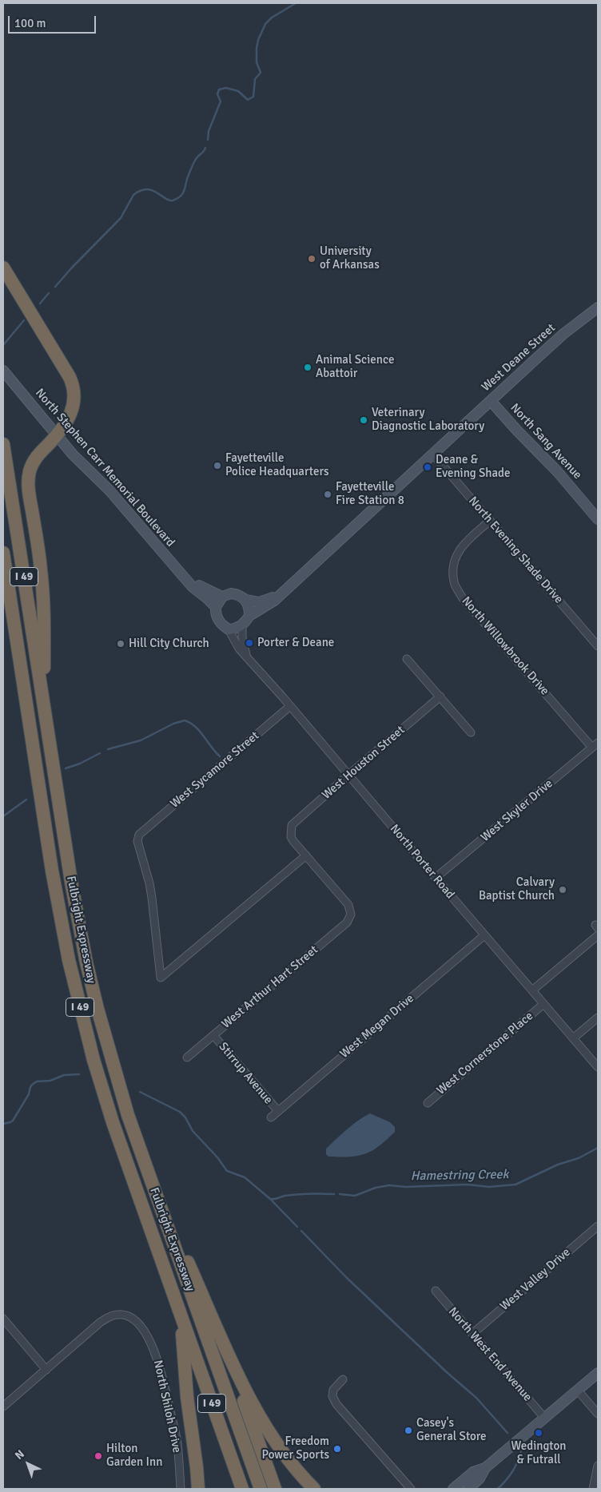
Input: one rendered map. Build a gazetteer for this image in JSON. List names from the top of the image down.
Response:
{
  "streets": {
    "highway": ["I 49", "Fulbright Expressway"],
    "street": [
      "West Deane Street",
      "North Sang Avenue",
      "North Stephen Carr Memorial Boulevard",
      "North Evening Shade Drive",
      "North Willowbrook Drive",
      "West Houston Street",
      "West Sycamore Street",
      "West Skyler Drive",
      "North Porter Road",
      "West Arthur Hart Street",
      "West Megan Drive",
      "West Cornerstone Place",
      "Stirrup Avenue",
      "West Valley Drive",
      "North West End Avenue",
      "North Shiloh Drive"
    ]
  },
  "crossings": [
    ["West Deane Street", "North Sang Avenue"],
    ["West Deane Street", "North Stephen Carr Memorial Boulevard"],
    ["West Deane Street", "North Evening Shade Drive"],
    ["West Deane Street", "North Porter Road"],
    ["North Stephen Carr Memorial Boulevard", "North Porter Road"],
    ["North Evening Shade Drive", "North Willowbrook Drive"],
    ["North Willowbrook Drive", "West Skyler Drive"],
    ["West Houston Street", "West Sycamore Street"],
    ["West Houston Street", "North Porter Road"],
    ["West Houston Street", "West Arthur Hart Street"],
    ["West Sycamore Street", "North Porter Road"],
    ["West Sycamore Street", "West Arthur Hart Street"],
    ["West Skyler Drive", "North Porter Road"],
    ["North Porter Road", "West Megan Drive"],
    ["North Porter Road", "West Cornerstone Place"],
    ["West Arthur Hart Street", "Stirrup Avenue"],
    ["West Megan Drive", "Stirrup Avenue"],
    ["West Valley Drive", "North West End Avenue"]
  ],
  "water": ["Hamestring Creek"],
  "places": [
    "University of Arkansas",
    "Animal Science Abattoir",
    "Veterinary Diagnostic Laboratory",
    "Fayetteville Police Headquarters",
    "Deane & Evening Shade",
    "Fayetteville Fire Station 8",
    "Porter & Deane",
    "Hill City Church",
    "Calvary Baptist Church",
    "Casey's General Store",
    "Wedington & Futrall",
    "Freedom Power Sports",
    "Hilton Garden Inn"
  ],
  "scale_bar": "100 m",
  "north": "top left"
}
